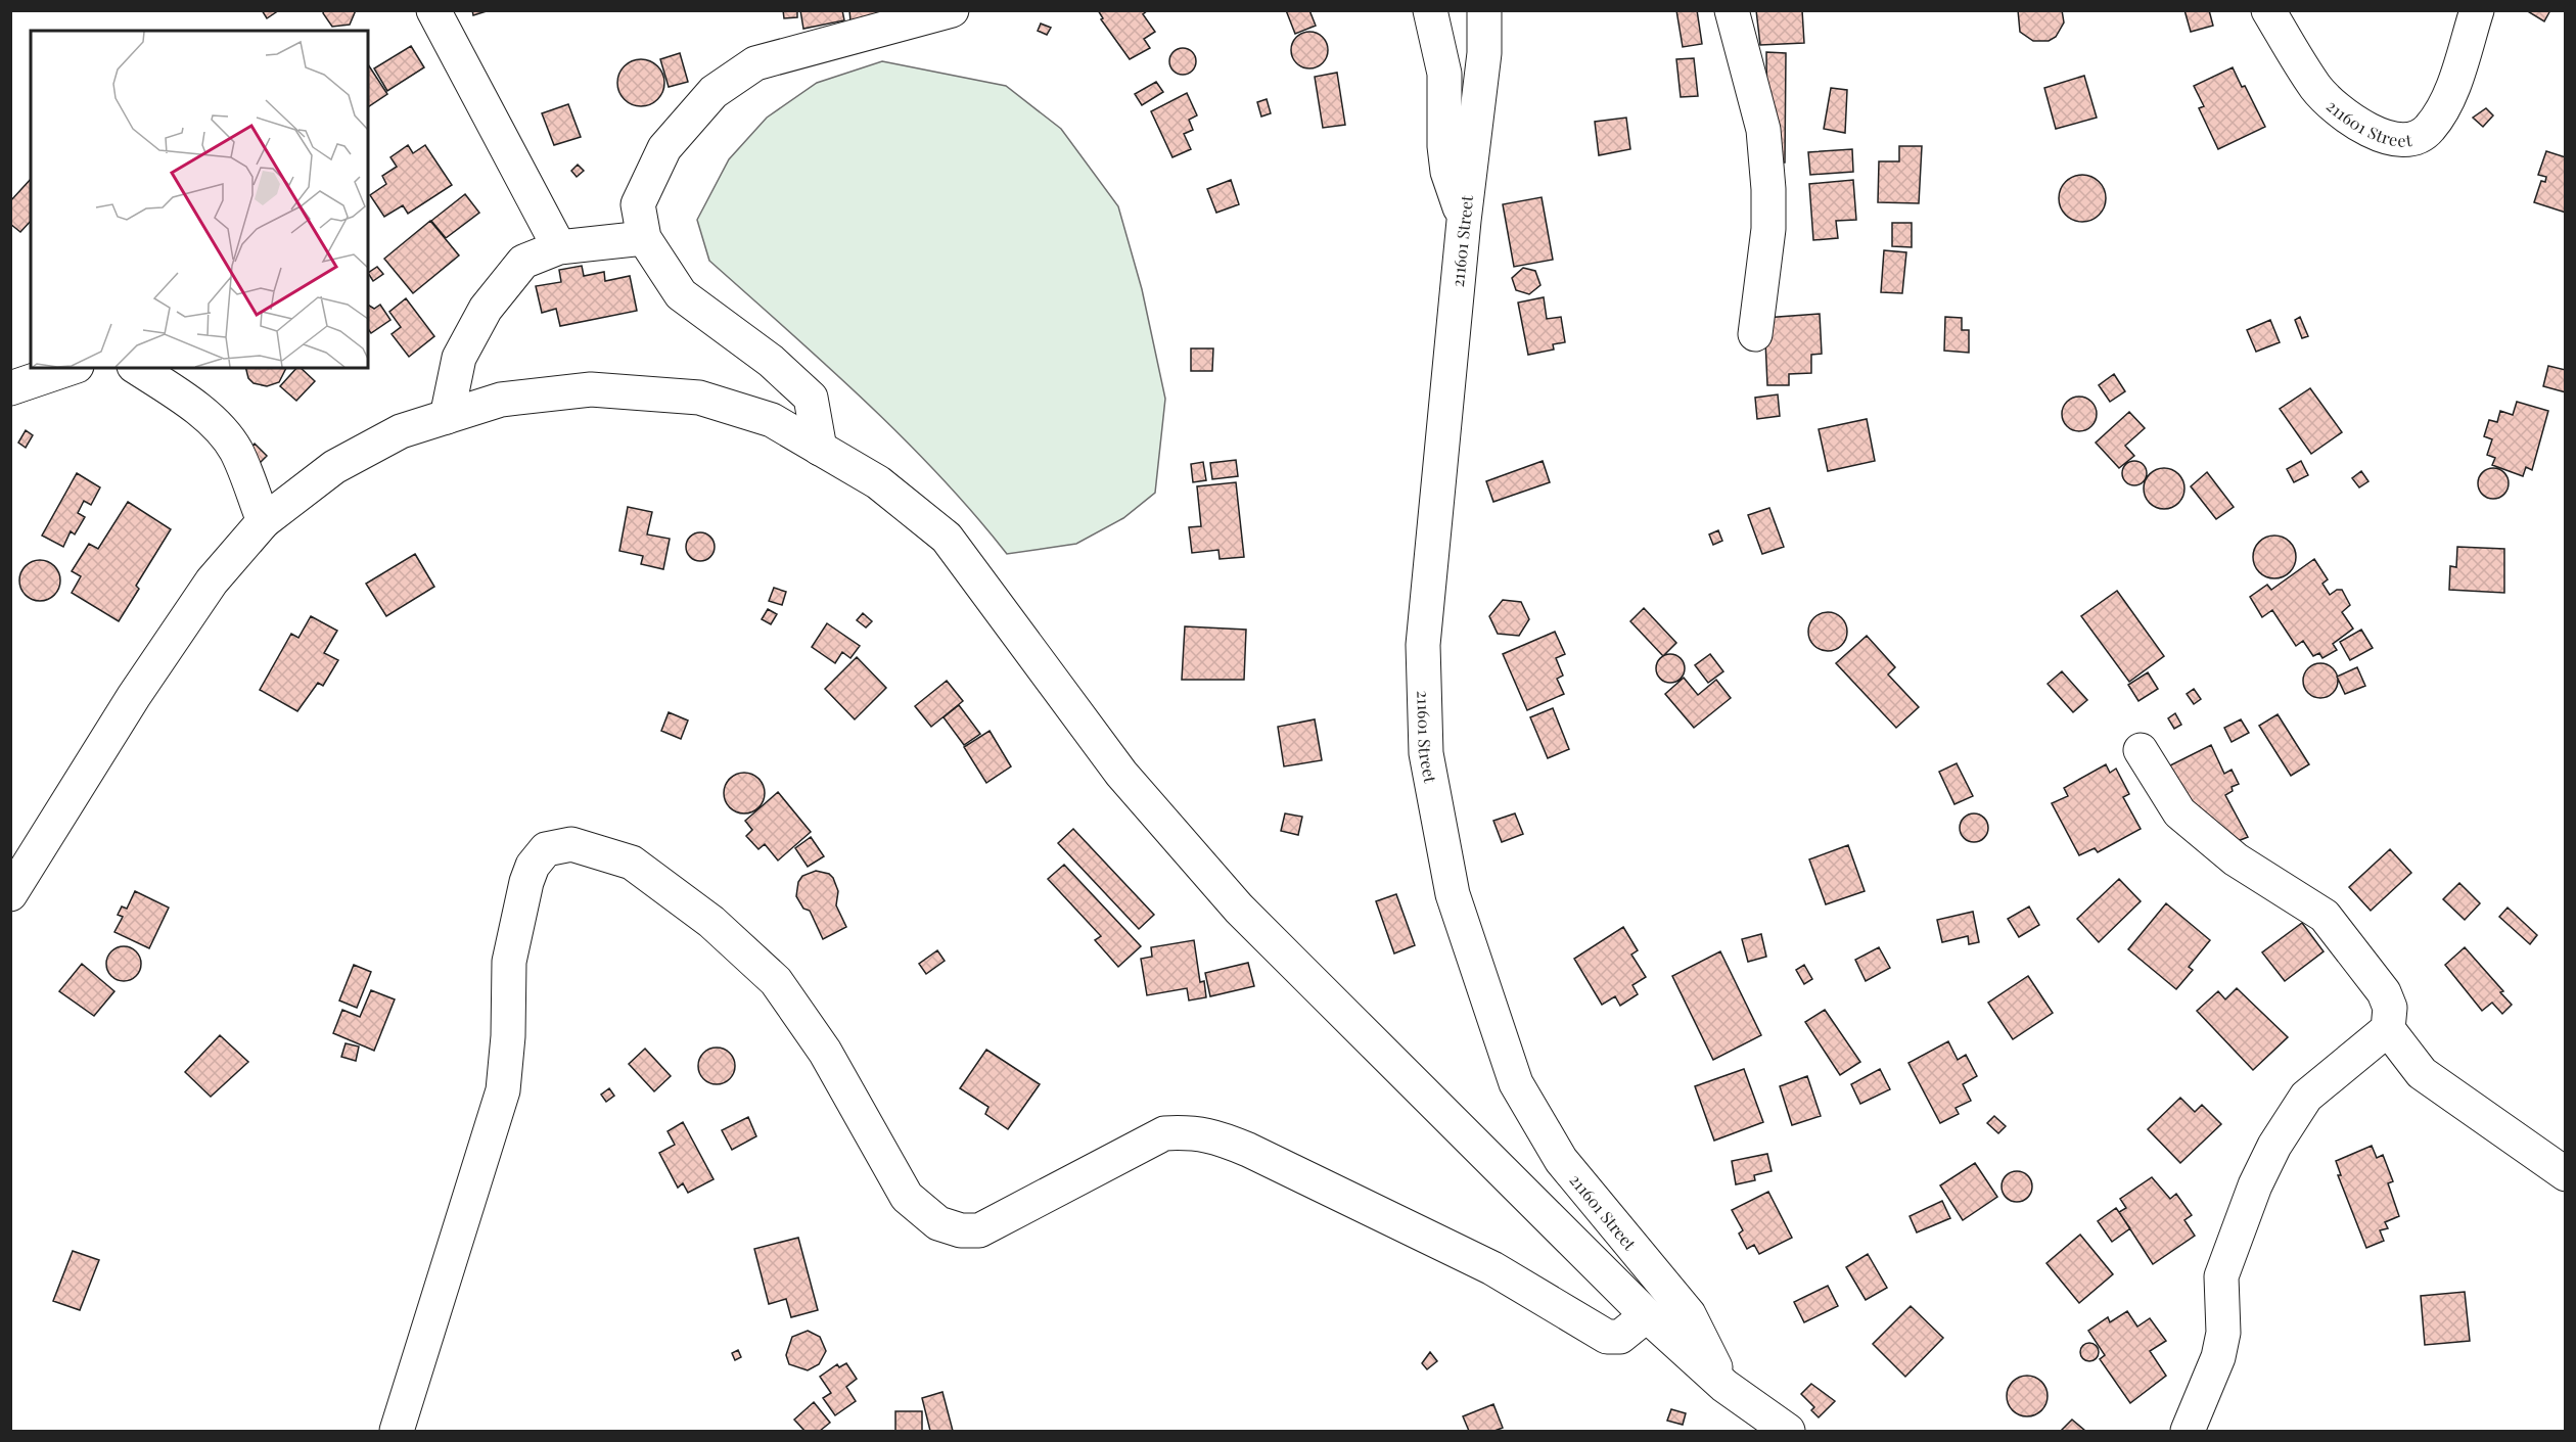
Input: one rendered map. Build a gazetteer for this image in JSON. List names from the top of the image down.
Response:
{
  "streets": {
    "street": ["211601 Street"]
  }
}
